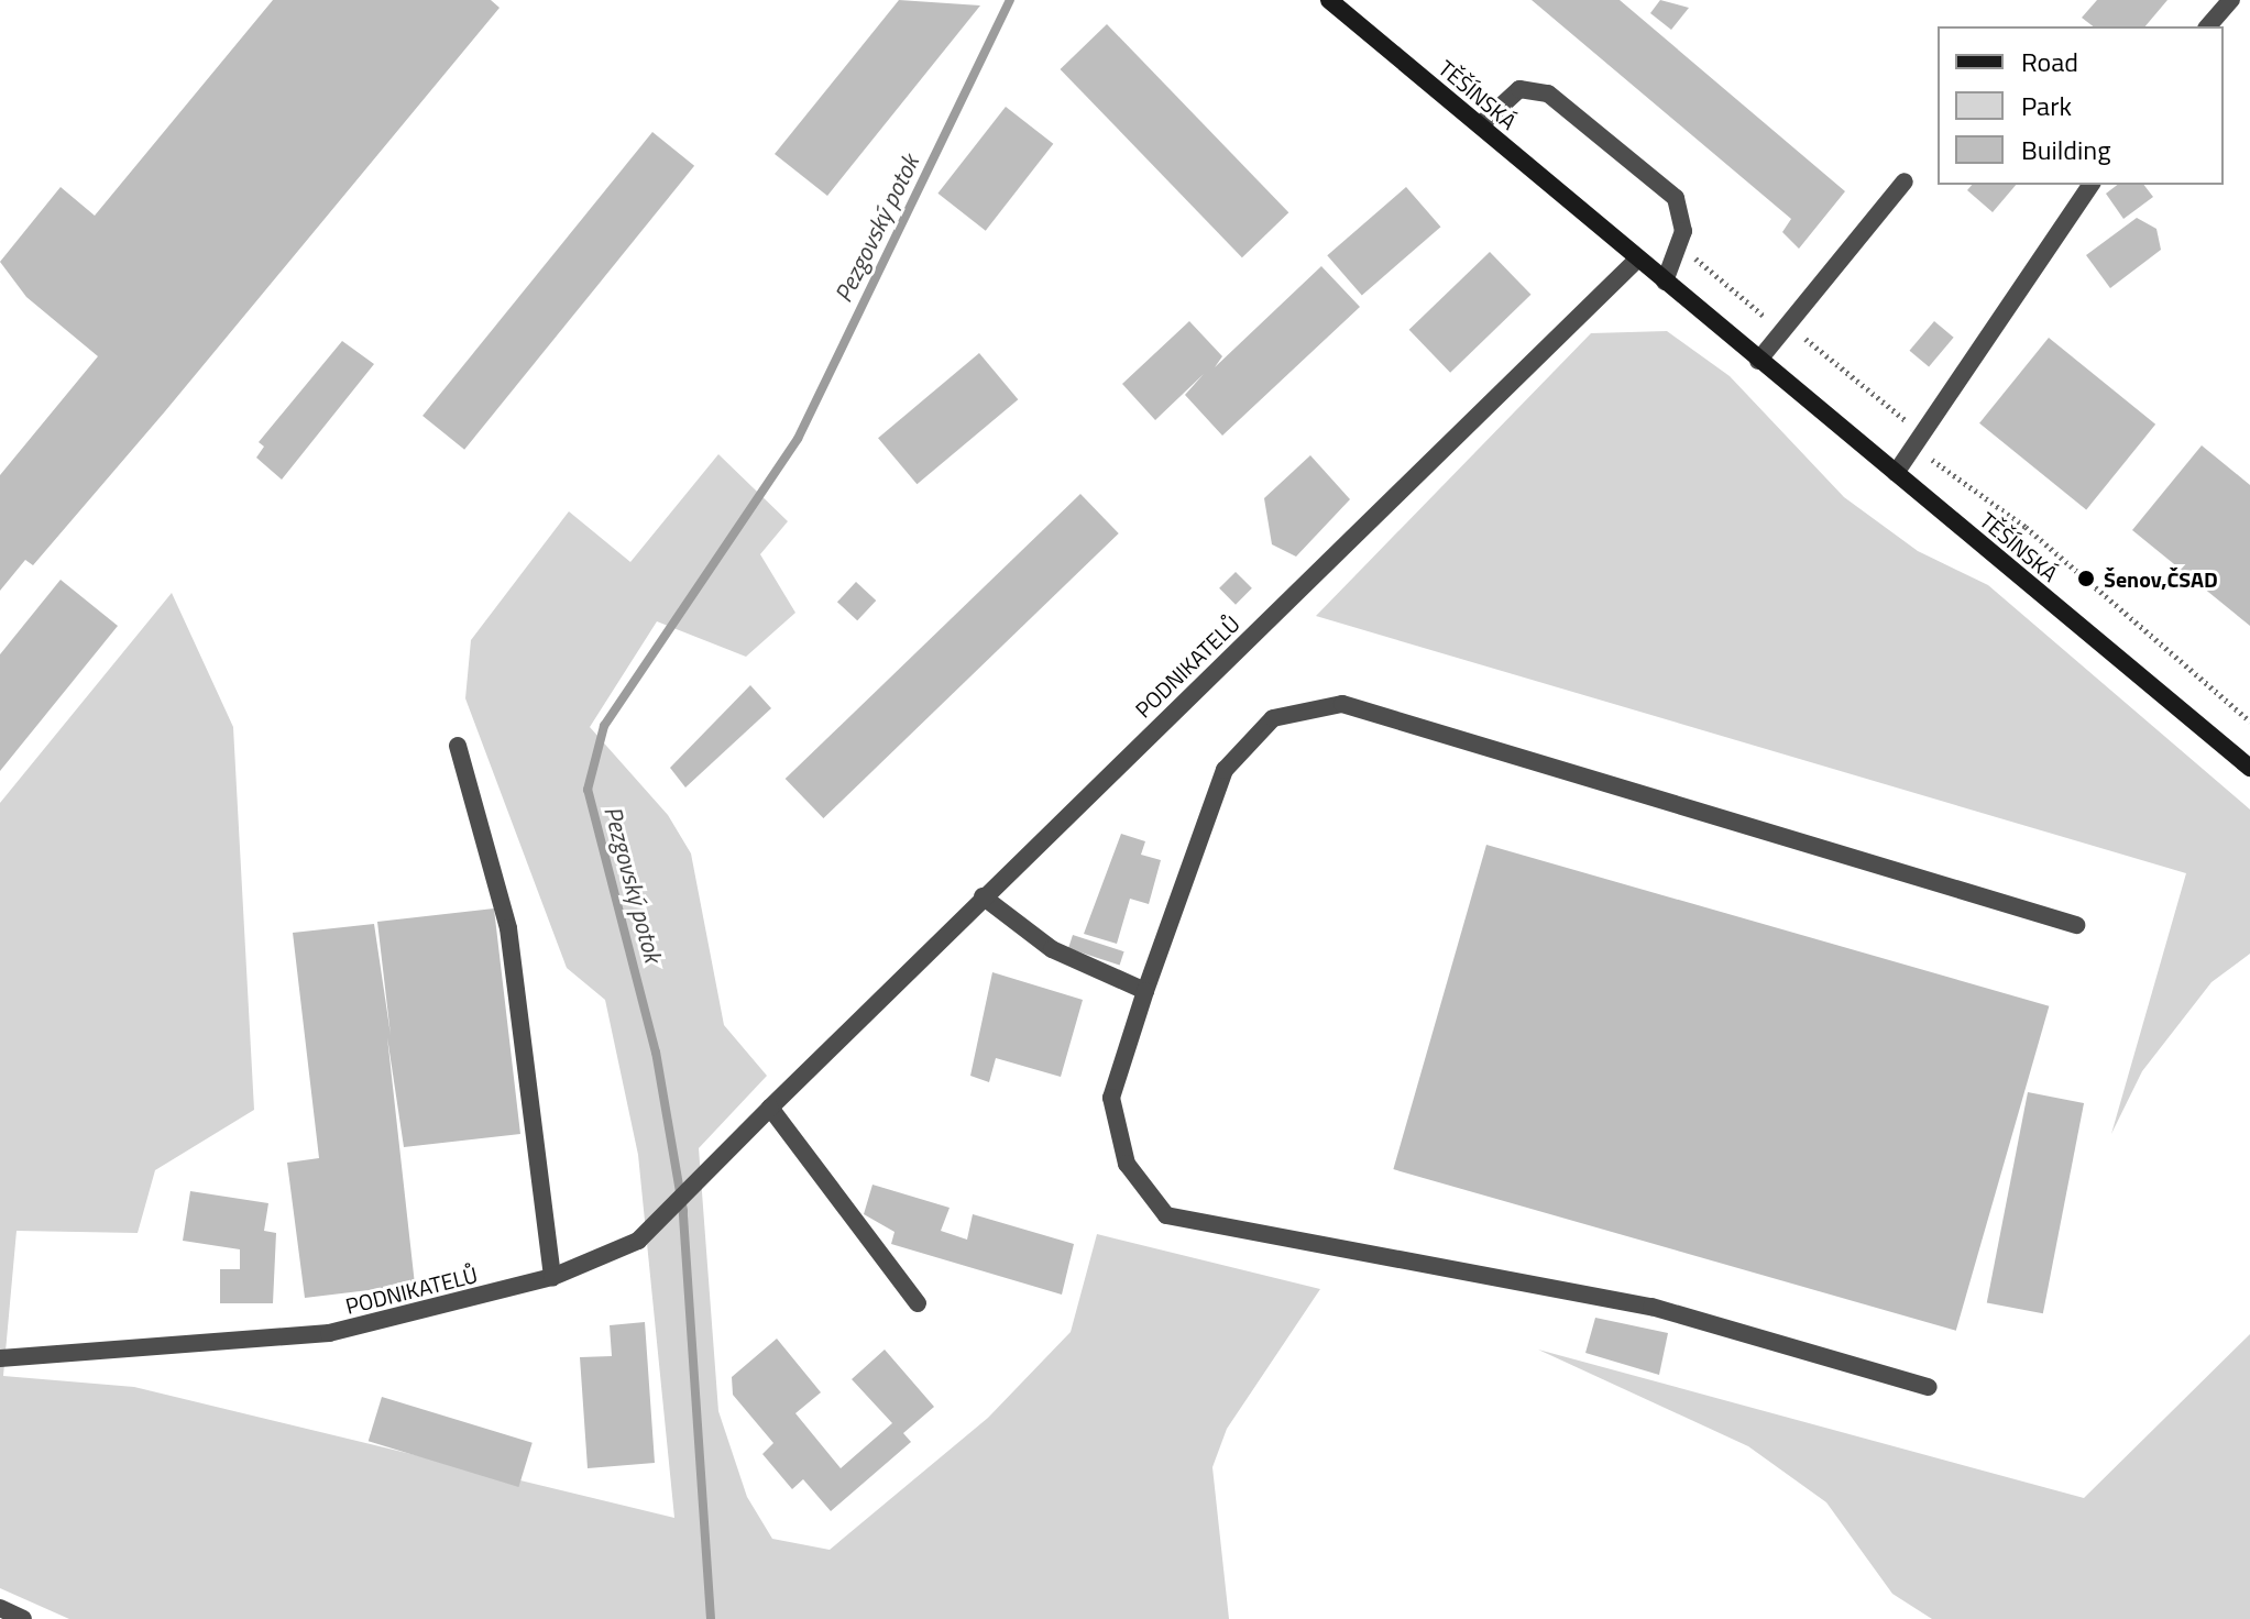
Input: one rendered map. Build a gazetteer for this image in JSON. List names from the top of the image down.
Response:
{
  "streets": {
    "main road": ["TĚŠÍNSKÁ"],
    "street": ["PODNIKATELŮ"]
  },
  "crossings": [
    ["TĚŠÍNSKÁ", "PODNIKATELŮ"]
  ],
  "water": ["Pezgovský potok"],
  "places": ["Šenov,ČSAD"],
  "legend": ["Road", "Park", "Building"]
}
